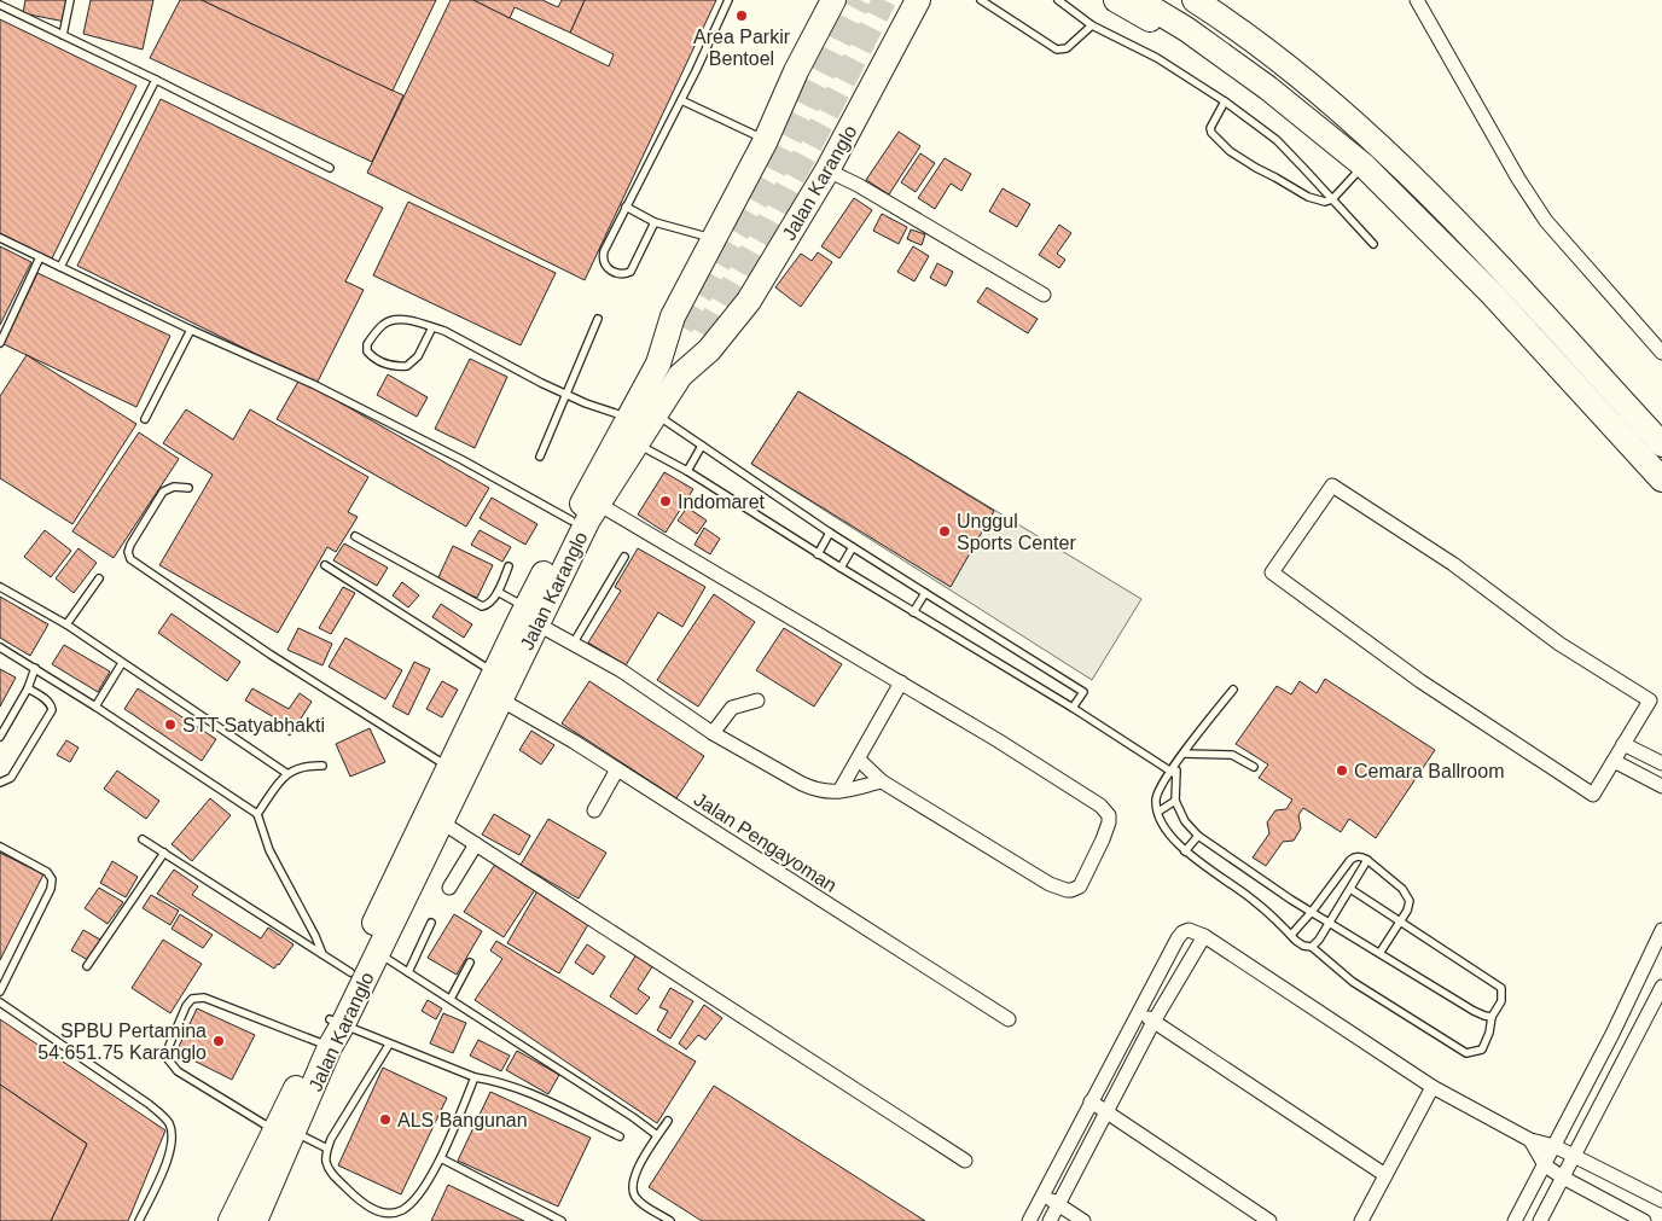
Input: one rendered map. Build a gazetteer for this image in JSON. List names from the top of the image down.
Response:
{
  "streets": {
    "highway": ["Jalan Karanglo"],
    "street": ["Jalan Pengayoman"]
  },
  "crossings": [
    ["Jalan Karanglo", "Jalan Pengayoman"]
  ],
  "places": [
    "Area Parkir Bentoel",
    "Indomaret",
    "Unggul Sports Center",
    "STT Satyabhakti",
    "Cemara Ballroom",
    "SPBU Pertamina 54.651.75 Karanglo",
    "ALS Bangunan"
  ]
}
